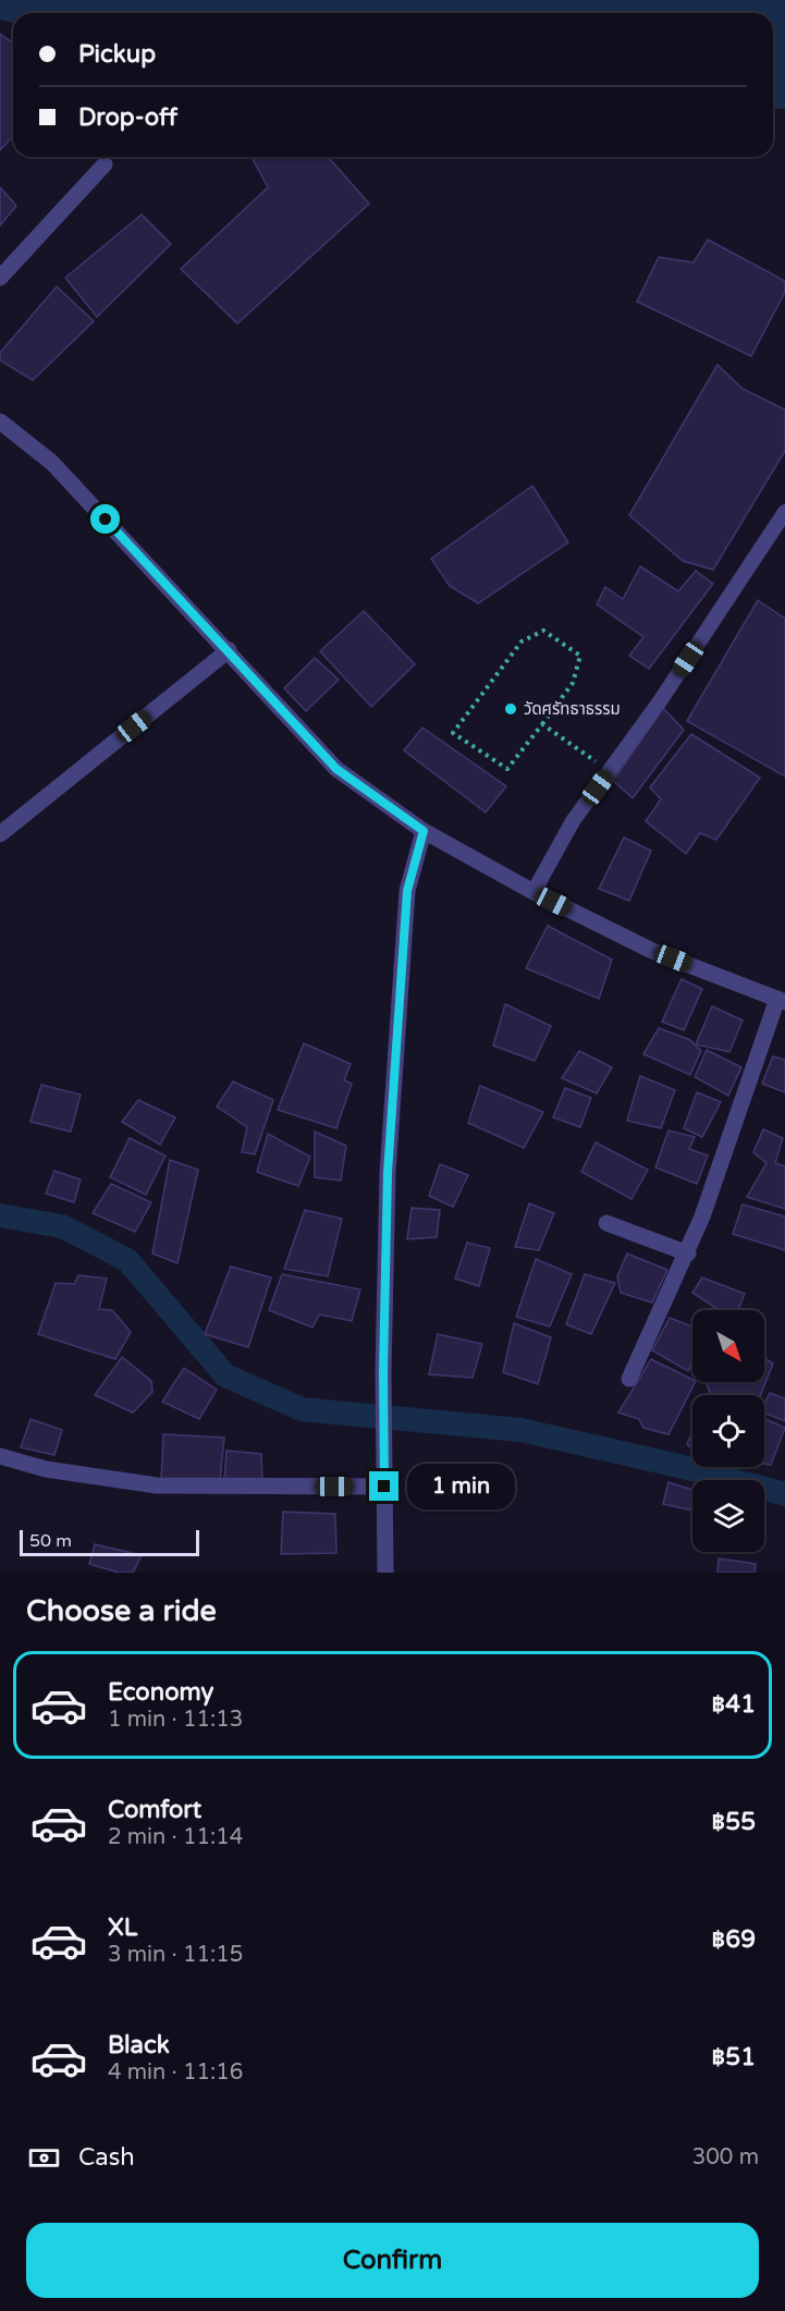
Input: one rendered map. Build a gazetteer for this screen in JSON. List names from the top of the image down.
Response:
{
  "places": ["วัดศรัทธาธรรม"],
  "scale_bar": "50 m",
  "north": "bottom right",
  "page": {
    "banner": ["Pickup", "Drop-off"],
    "bubble": "1 min",
    "scale": "50 m",
    "heading": "Choose a ride",
    "list": [
      {
        "name": "Economy",
        "note": "1 min · 11:13",
        "value": "฿41"
      },
      {
        "name": "Comfort",
        "note": "2 min · 11:14",
        "value": "฿55"
      },
      {
        "name": "XL",
        "note": "3 min · 11:15",
        "value": "฿69"
      },
      {
        "name": "Black",
        "note": "4 min · 11:16",
        "value": "฿51"
      }
    ],
    "pay": ["Cash", "300 m"],
    "buttons": "Confirm"
  }
}
